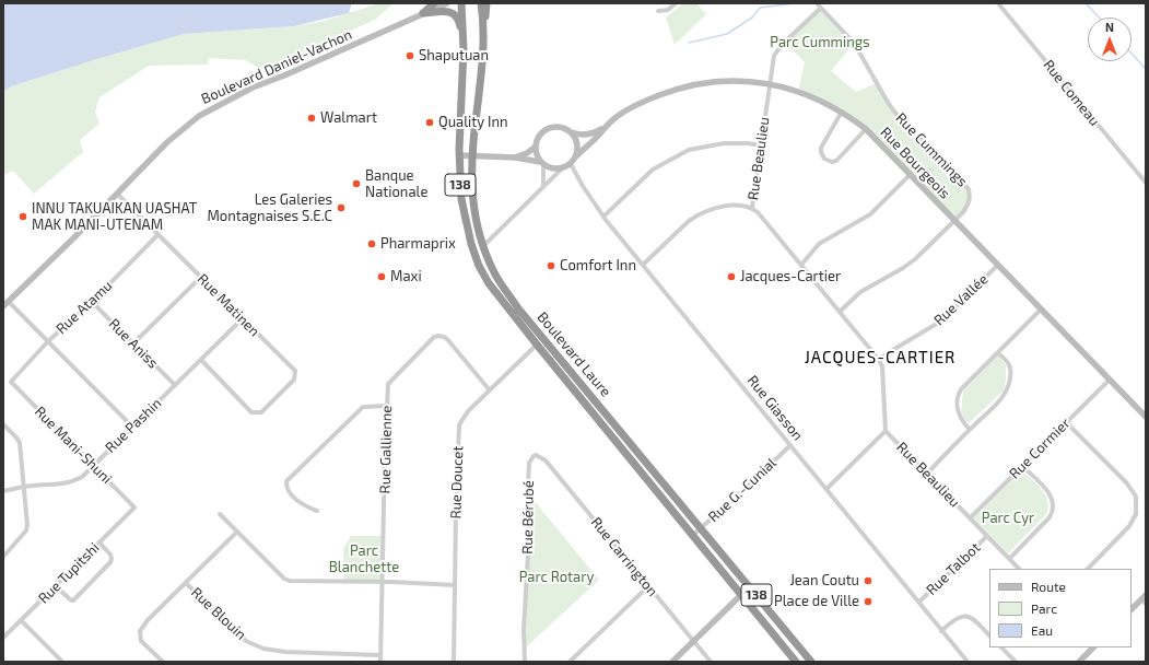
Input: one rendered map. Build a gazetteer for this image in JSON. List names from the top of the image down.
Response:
{
  "streets": {
    "highway": ["138", "Boulevard Laure"],
    "street": [
      "Boulevard Daniel-Vachon",
      "Rue Comeau",
      "Rue Cummings",
      "Rue Beaulieu",
      "Rue Bourgeois",
      "Rue Vallée",
      "Rue Matinen",
      "Rue Atamu",
      "Rue Aniss",
      "Rue Giasson",
      "Rue Pashin",
      "Rue Mani-Shuni",
      "Rue Cormier",
      "Rue Gallienne",
      "Rue Doucet",
      "Rue G.-Cunial",
      "Rue Bérubé",
      "Rue Carrington",
      "Rue Talbot",
      "Rue Tupitshi",
      "Rue Blouin"
    ]
  },
  "crossings": [
    ["Boulevard Daniel-Vachon", "Rue Matinen"],
    ["Rue Cummings", "Rue Beaulieu"],
    ["Rue Cummings", "Rue Bourgeois"],
    ["Rue Beaulieu", "Rue Bourgeois"],
    ["Rue Beaulieu", "Rue Vallée"],
    ["Rue Beaulieu", "Rue Cormier"],
    ["Rue Beaulieu", "Rue Talbot"],
    ["Rue Bourgeois", "Rue Vallée"],
    ["Rue Bourgeois", "Rue Giasson"],
    ["Rue Bourgeois", "Rue Cormier"],
    ["Rue Matinen", "Rue Atamu"],
    ["Rue Matinen", "Rue Pashin"],
    ["Rue Atamu", "Rue Aniss"],
    ["Rue Atamu", "Rue Mani-Shuni"],
    ["Rue Aniss", "Rue Pashin"],
    ["Boulevard Laure", "Rue Doucet"],
    ["Boulevard Laure", "Rue G.-Cunial"],
    ["Rue Giasson", "Rue G.-Cunial"],
    ["Rue Giasson", "Rue Talbot"],
    ["Rue Pashin", "Rue Mani-Shuni"],
    ["Rue Mani-Shuni", "Rue Tupitshi"],
    ["Rue Gallienne", "Rue Doucet"],
    ["Rue Gallienne", "Rue Blouin"],
    ["Rue Bérubé", "Rue Carrington"]
  ],
  "districts": ["JACQUES-CARTIER"],
  "parks": [
    "Parc Cummings",
    "Parc Cyr",
    "Parc Blanchette",
    "Parc Rotary"
  ],
  "places": [
    "Shaputuan",
    "Walmart",
    "Quality Inn",
    "Banque Nationale",
    "Les Galeries Montagnaises S.E.C",
    "INNU TAKUAIKAN UASHAT MAK MANI-UTENAM",
    "Pharmaprix",
    "Comfort Inn",
    "Maxi",
    "Jacques-Cartier",
    "Jean Coutu",
    "Place de Ville"
  ],
  "legend": ["Route", "Parc", "Eau"],
  "north": "top"
}
